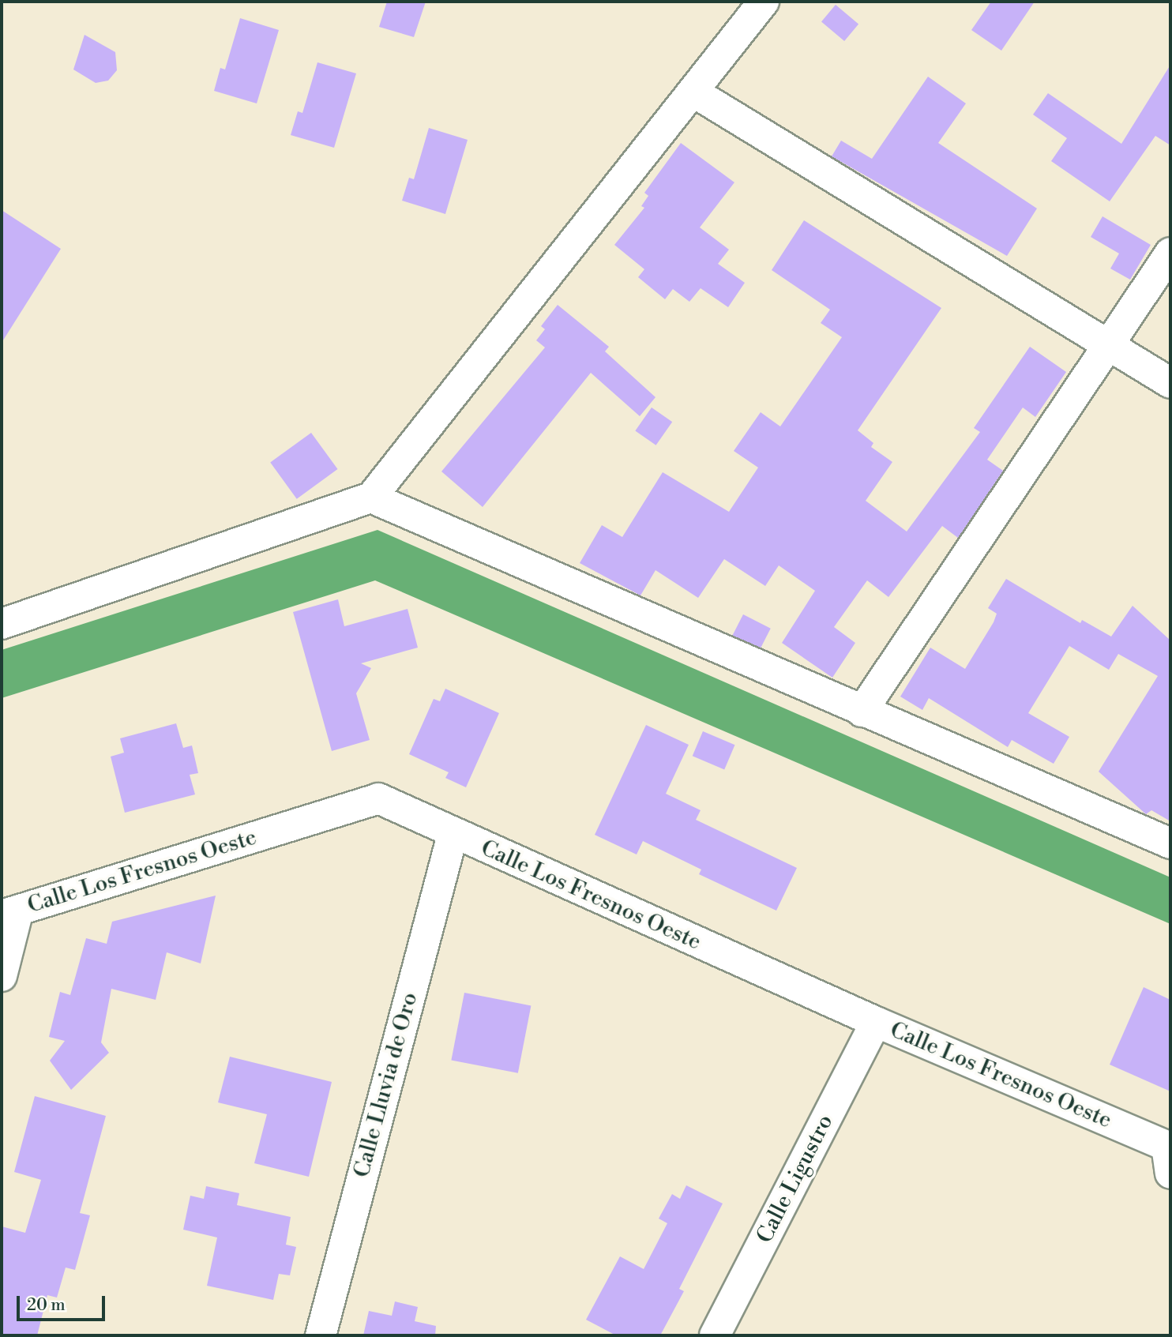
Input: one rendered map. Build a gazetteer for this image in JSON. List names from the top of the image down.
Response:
{
  "streets": {
    "street": ["Calle Los Fresnos Oeste", "Calle Lluvia de Oro", "Calle Ligustro"]
  },
  "crossings": [
    ["Calle Los Fresnos Oeste", "Calle Lluvia de Oro"],
    ["Calle Los Fresnos Oeste", "Calle Ligustro"]
  ],
  "scale_bar": "20 m"
}
